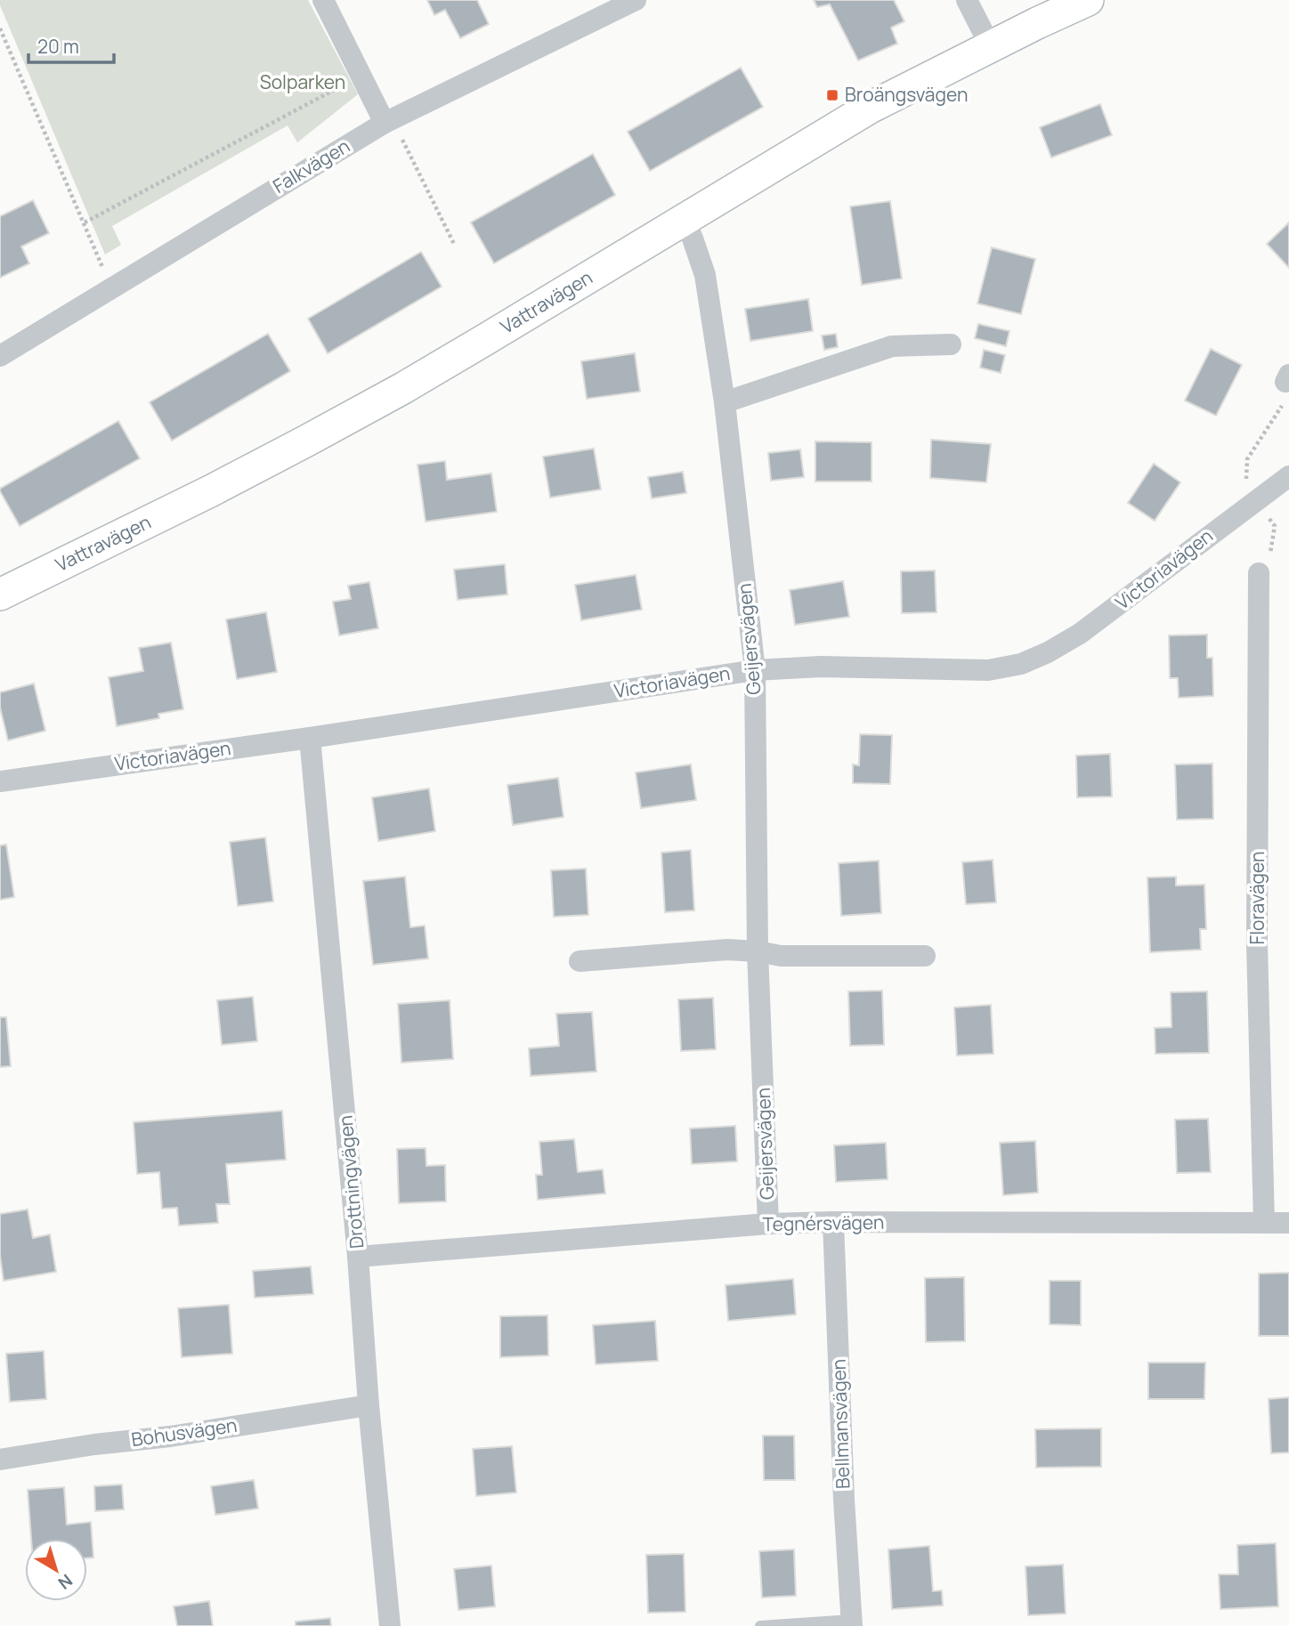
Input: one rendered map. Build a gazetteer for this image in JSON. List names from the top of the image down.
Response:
{
  "streets": {
    "street": [
      "Falkvägen",
      "Vattravägen",
      "Victoriavägen",
      "Geijersvägen",
      "Floravägen",
      "Drottningvägen",
      "Tegnérsvägen",
      "Bellmansvägen",
      "Bohusvägen"
    ]
  },
  "crossings": [
    ["Vattravägen", "Geijersvägen"],
    ["Victoriavägen", "Geijersvägen"],
    ["Victoriavägen", "Drottningvägen"],
    ["Geijersvägen", "Tegnérsvägen"],
    ["Floravägen", "Tegnérsvägen"],
    ["Drottningvägen", "Tegnérsvägen"],
    ["Drottningvägen", "Bohusvägen"],
    ["Tegnérsvägen", "Bellmansvägen"]
  ],
  "parks": ["Solparken"],
  "places": {
    "transit": ["Broängsvägen"]
  },
  "scale_bar": "20 m",
  "north": "bottom right"
}
